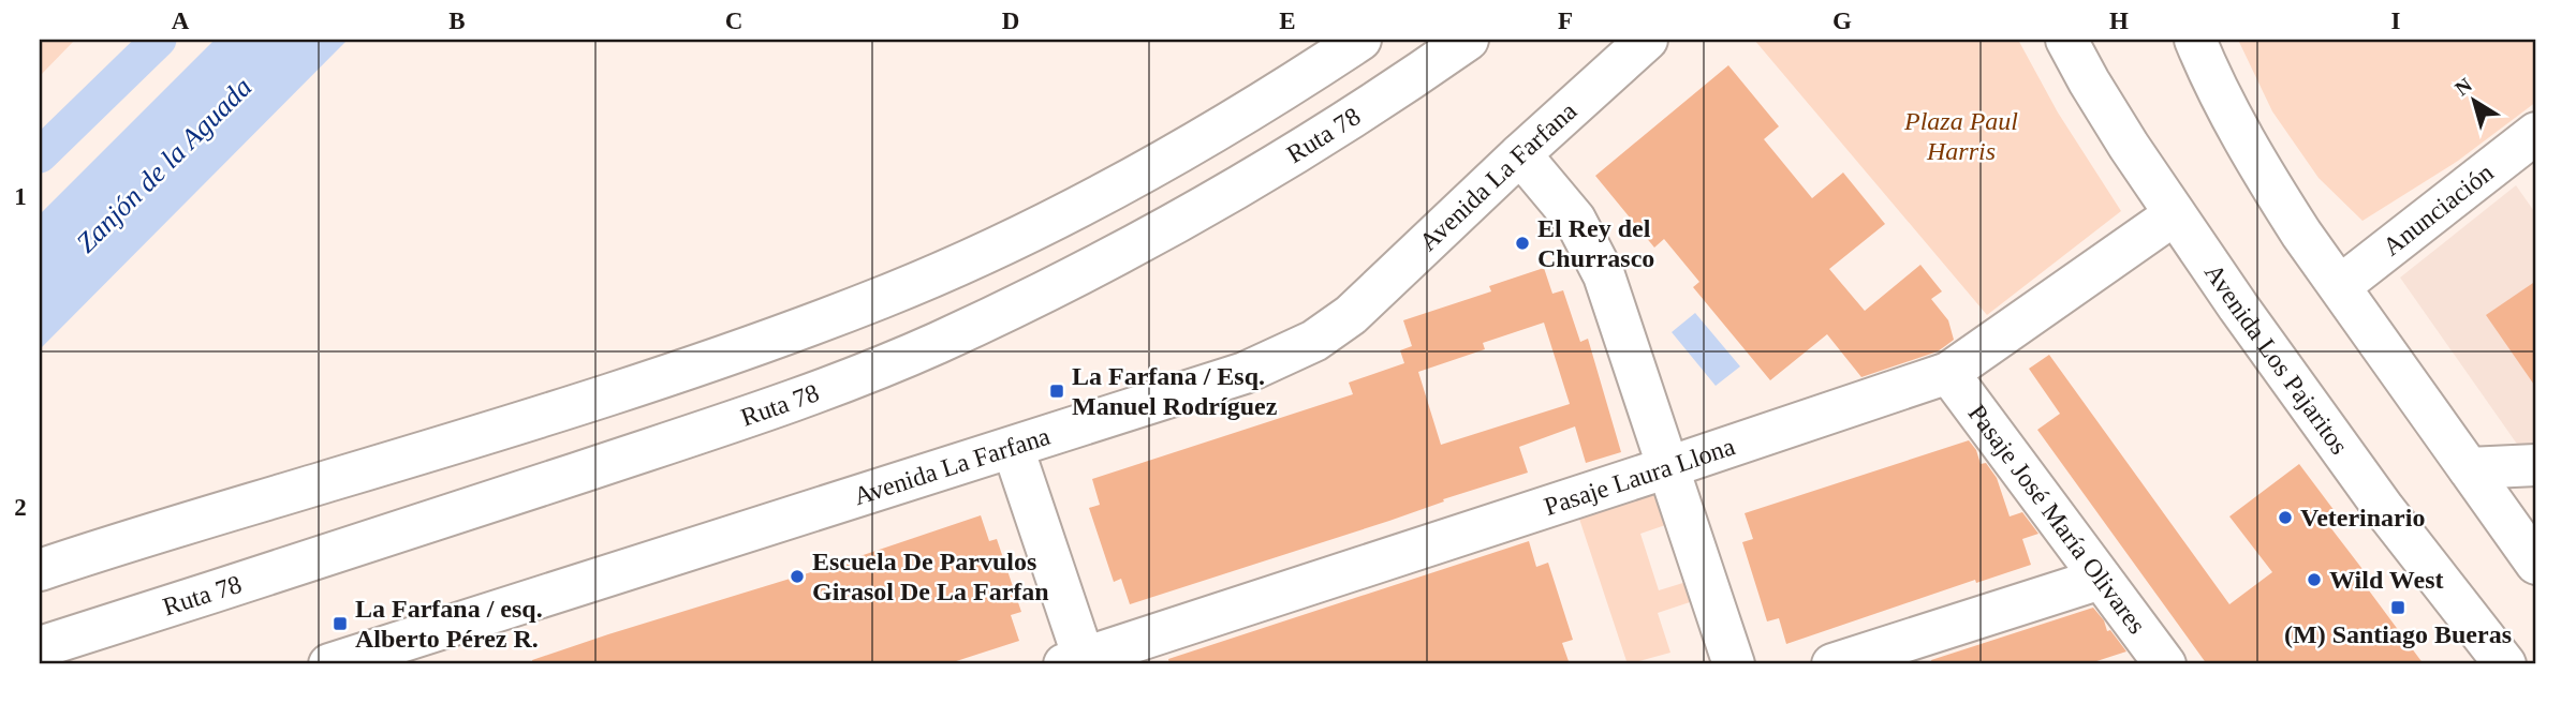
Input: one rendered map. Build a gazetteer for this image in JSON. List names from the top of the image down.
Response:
{
  "streets": {
    "main road": [
      "Ruta 78",
      "Avenida La Farfana",
      "Anunciación",
      "Avenida Los Pajaritos",
      "Pasaje Laura Llona",
      "Pasaje José María Olivares"
    ]
  },
  "crossings": [
    ["Avenida Los Pajaritos", "Pasaje Laura Llona"],
    ["Pasaje Laura Llona", "Pasaje José María Olivares"]
  ],
  "water": ["Zanjón de la Aguada"],
  "parks": ["Plaza Paul Harris"],
  "places": {
    "other": [
      "El Rey del Churrasco",
      "Veterinario",
      "Escuela De Parvulos Girasol De La Farfan",
      "Wild West"
    ],
    "transit": ["La Farfana / Esq. Manuel Rodríguez", "(M) Santiago Bueras", "La Farfana / esq. Alberto Pérez R."]
  },
  "north": "top left",
  "grid": {
    "columns": [
      "A",
      "B",
      "C",
      "D",
      "E",
      "F",
      "G",
      "H",
      "I"
    ],
    "rows": ["1", "2"]
  }
}
